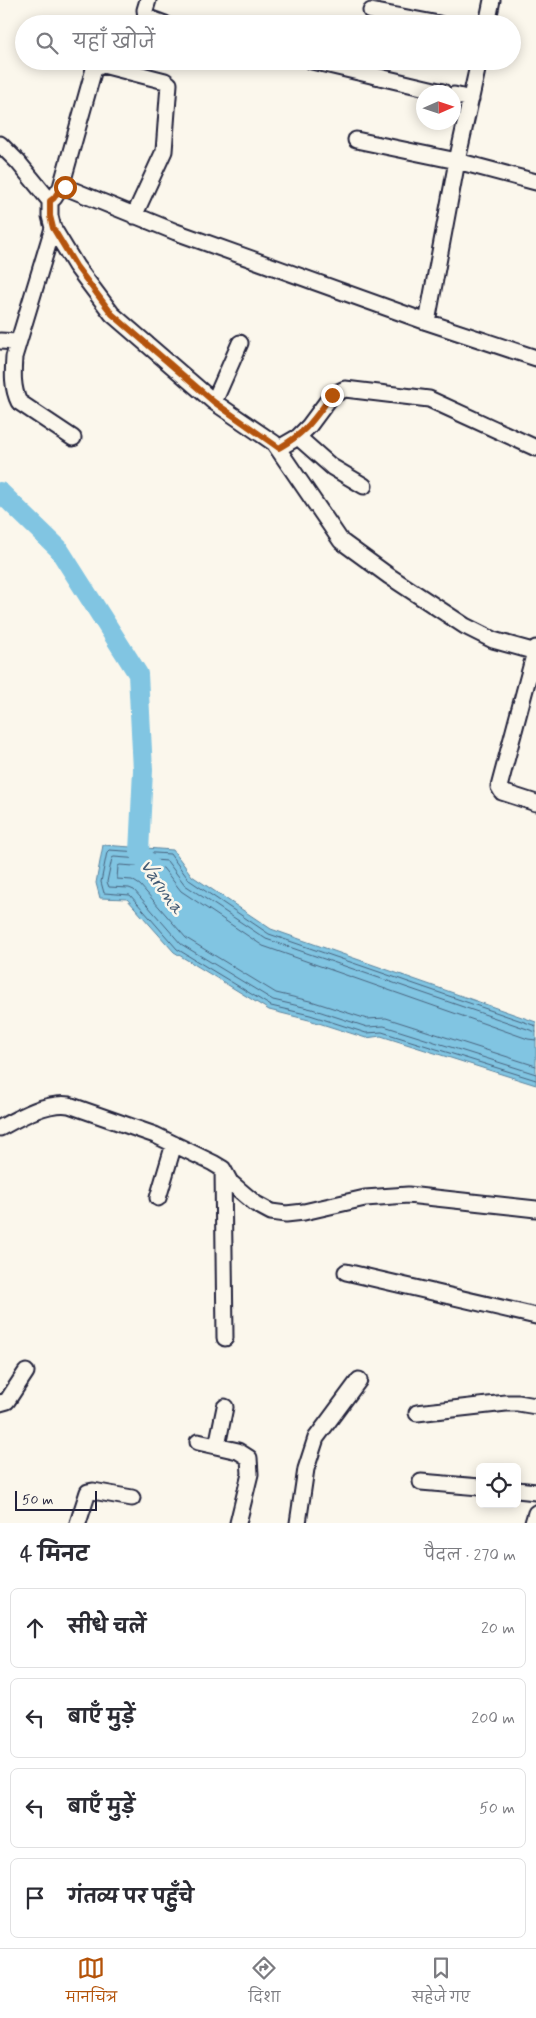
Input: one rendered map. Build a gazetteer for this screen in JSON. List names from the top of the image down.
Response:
{
  "water": ["Varuna"],
  "scale_bar": "50 m",
  "north": "right",
  "page": {
    "search": "यहाँ खोजें",
    "scale": "50 m",
    "heading": ["4 मिनट", "पैदल · 270 m"],
    "list": [
      ["सीधे चलें", "20 m"],
      ["बाएँ मुड़ें", "200 m"],
      ["बाएँ मुड़ें", "50 m"],
      "गंतव्य पर पहुँचे"
    ],
    "nav": ["मानचित्र", "दिशा", "सहेजे गए"]
  }
}
